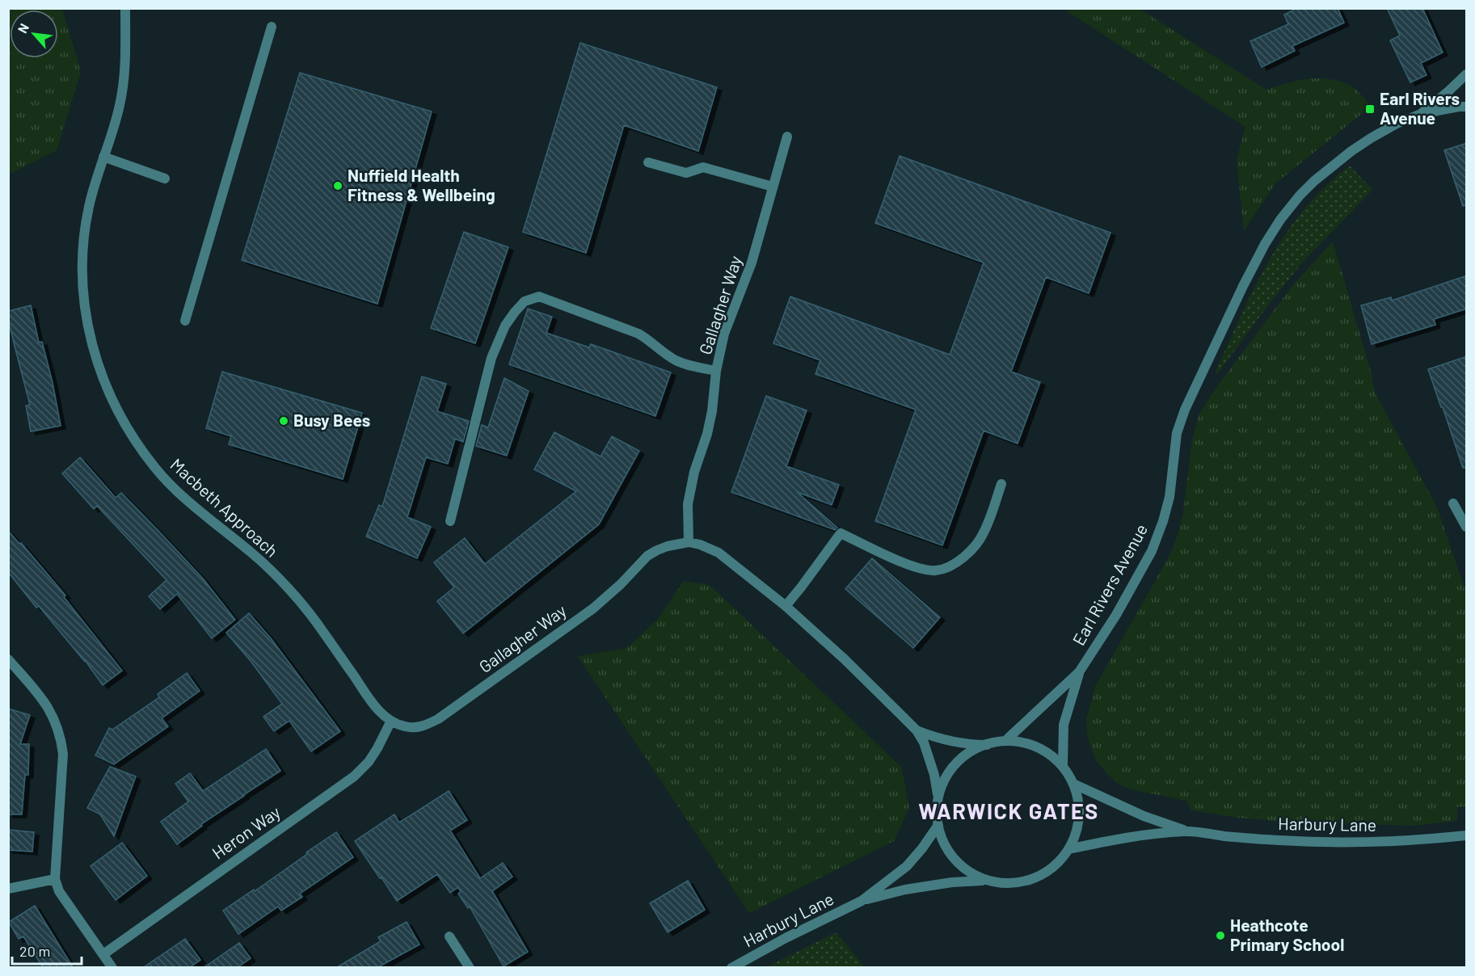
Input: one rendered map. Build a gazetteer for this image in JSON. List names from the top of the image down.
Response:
{
  "streets": {
    "street": [
      "Gallagher Way",
      "Macbeth Approach",
      "Earl Rivers Avenue",
      "Harbury Lane",
      "Heron Way"
    ]
  },
  "crossings": [
    ["Gallagher Way", "Macbeth Approach"],
    ["Gallagher Way", "Heron Way"],
    ["Macbeth Approach", "Heron Way"],
    ["Earl Rivers Avenue", "Harbury Lane"]
  ],
  "districts": ["WARWICK GATES"],
  "places": {
    "transit": ["Earl Rivers Avenue"],
    "other": ["Nuffield Health Fitness & Wellbeing", "Busy Bees", "Heathcote Primary School"]
  },
  "scale_bar": "20 m",
  "north": "top left"
}
